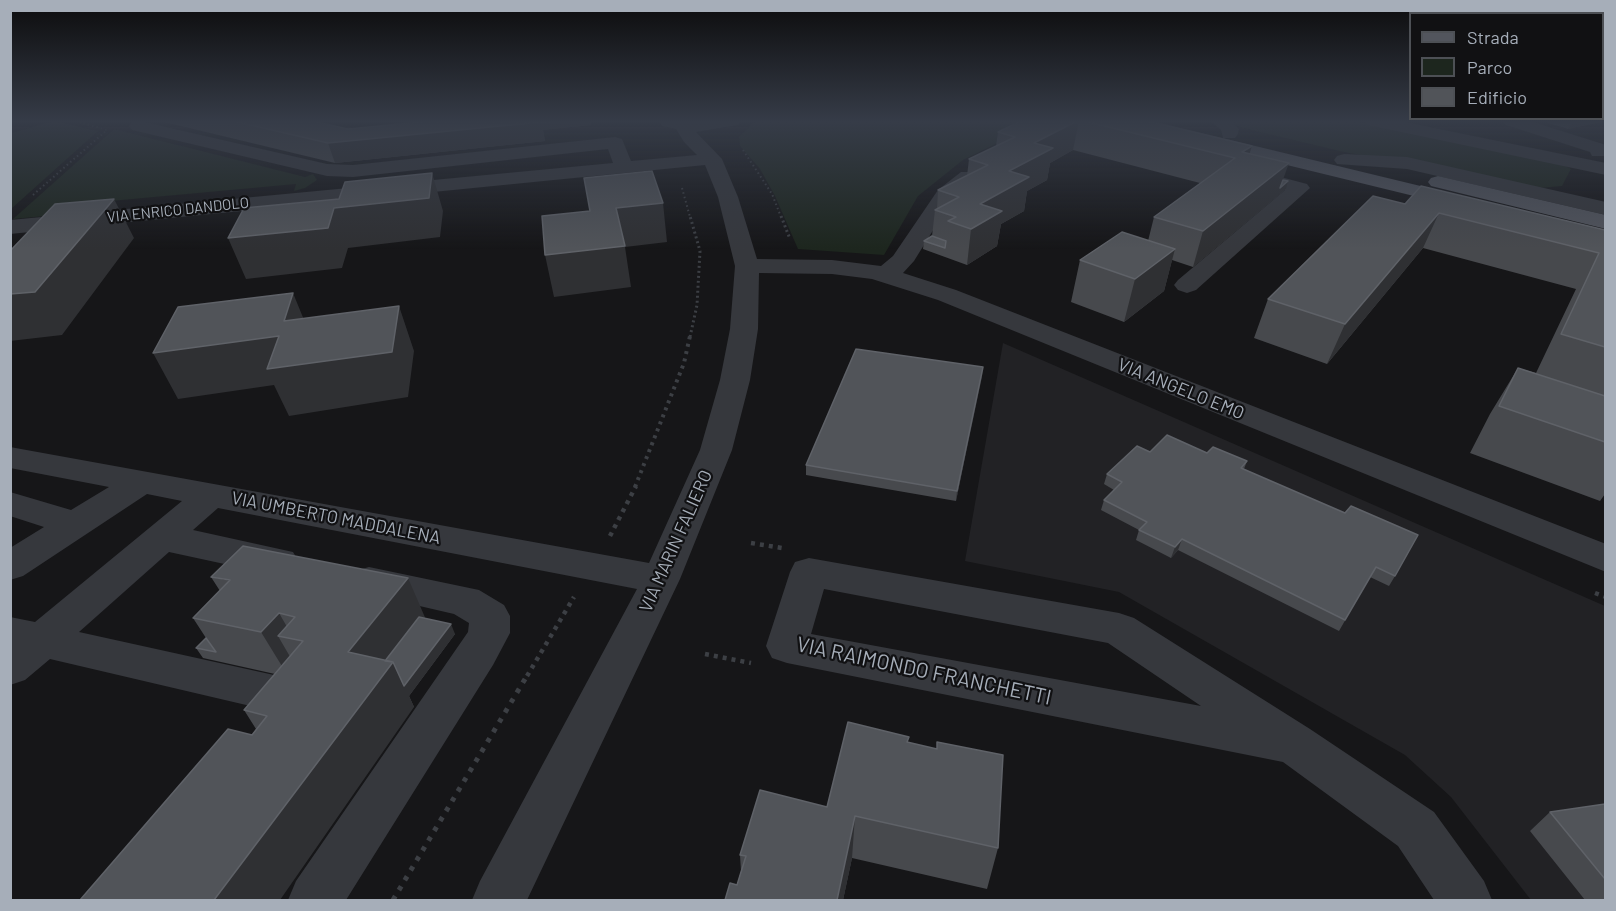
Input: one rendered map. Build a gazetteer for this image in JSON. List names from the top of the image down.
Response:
{
  "streets": {
    "street": [
      "VIA ENRICO DANDOLO",
      "VIA ANGELO EMO",
      "VIA UMBERTO MADDALENA",
      "VIA MARIN FALIERO",
      "VIA RAIMONDO FRANCHETTI"
    ]
  },
  "crossings": [
    ["VIA ANGELO EMO", "VIA MARIN FALIERO"],
    ["VIA UMBERTO MADDALENA", "VIA MARIN FALIERO"]
  ],
  "legend": ["Strada", "Parco", "Edificio"]
}
